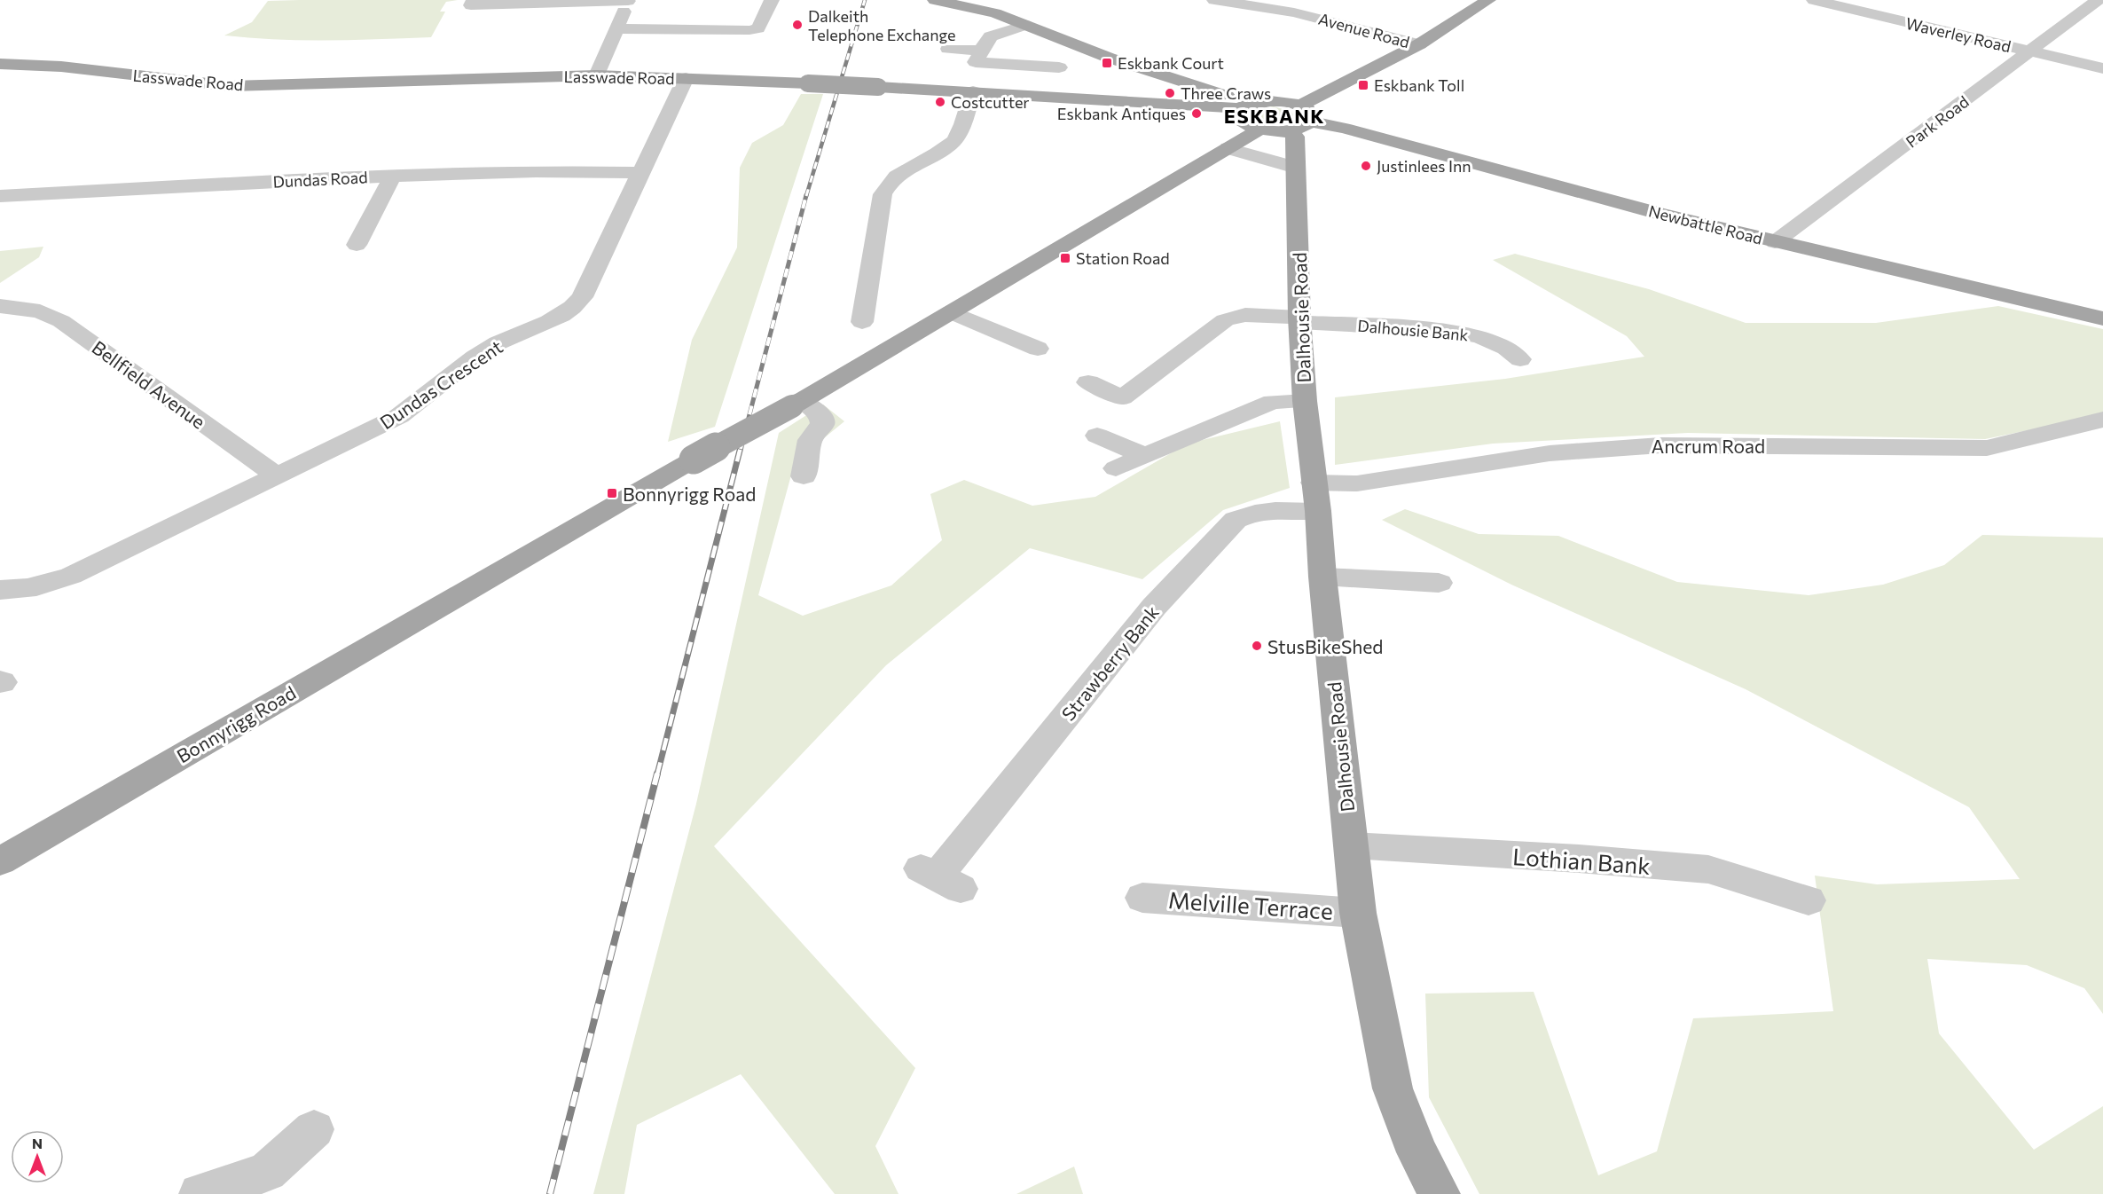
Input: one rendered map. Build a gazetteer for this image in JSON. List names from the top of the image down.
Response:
{
  "streets": {
    "main road": [
      "Lasswade Road",
      "Newbattle Road",
      "Dalhousie Road",
      "Bonnyrigg Road"
    ],
    "street": [
      "Avenue Road",
      "Waverley Road",
      "Park Road",
      "Dundas Road",
      "Dalhousie Bank",
      "Bellfield Avenue",
      "Dundas Crescent",
      "Ancrum Road",
      "Strawberry Bank",
      "Lothian Bank",
      "Melville Terrace"
    ]
  },
  "crossings": [
    ["Avenue Road", "Bonnyrigg Road"],
    ["Waverley Road", "Park Road"],
    ["Lasswade Road", "Newbattle Road"],
    ["Lasswade Road", "Dundas Crescent"],
    ["Park Road", "Newbattle Road"],
    ["Dundas Road", "Dundas Crescent"],
    ["Newbattle Road", "Dalhousie Road"],
    ["Newbattle Road", "Bonnyrigg Road"],
    ["Dalhousie Road", "Dalhousie Bank"],
    ["Dalhousie Road", "Ancrum Road"],
    ["Dalhousie Road", "Strawberry Bank"],
    ["Dalhousie Road", "Bonnyrigg Road"],
    ["Dalhousie Road", "Lothian Bank"],
    ["Dalhousie Road", "Melville Terrace"],
    ["Bellfield Avenue", "Dundas Crescent"],
    ["Ancrum Road", "Strawberry Bank"]
  ],
  "districts": ["ESKBANK"],
  "places": {
    "other": [
      "Dalkeith Telephone Exchange",
      "Three Craws",
      "Costcutter",
      "Eskbank Antiques",
      "Justinlees Inn",
      "StusBikeShed"
    ],
    "transit": [
      "Eskbank Court",
      "Eskbank Toll",
      "Station Road",
      "Bonnyrigg Road"
    ]
  },
  "north": "top"
}
